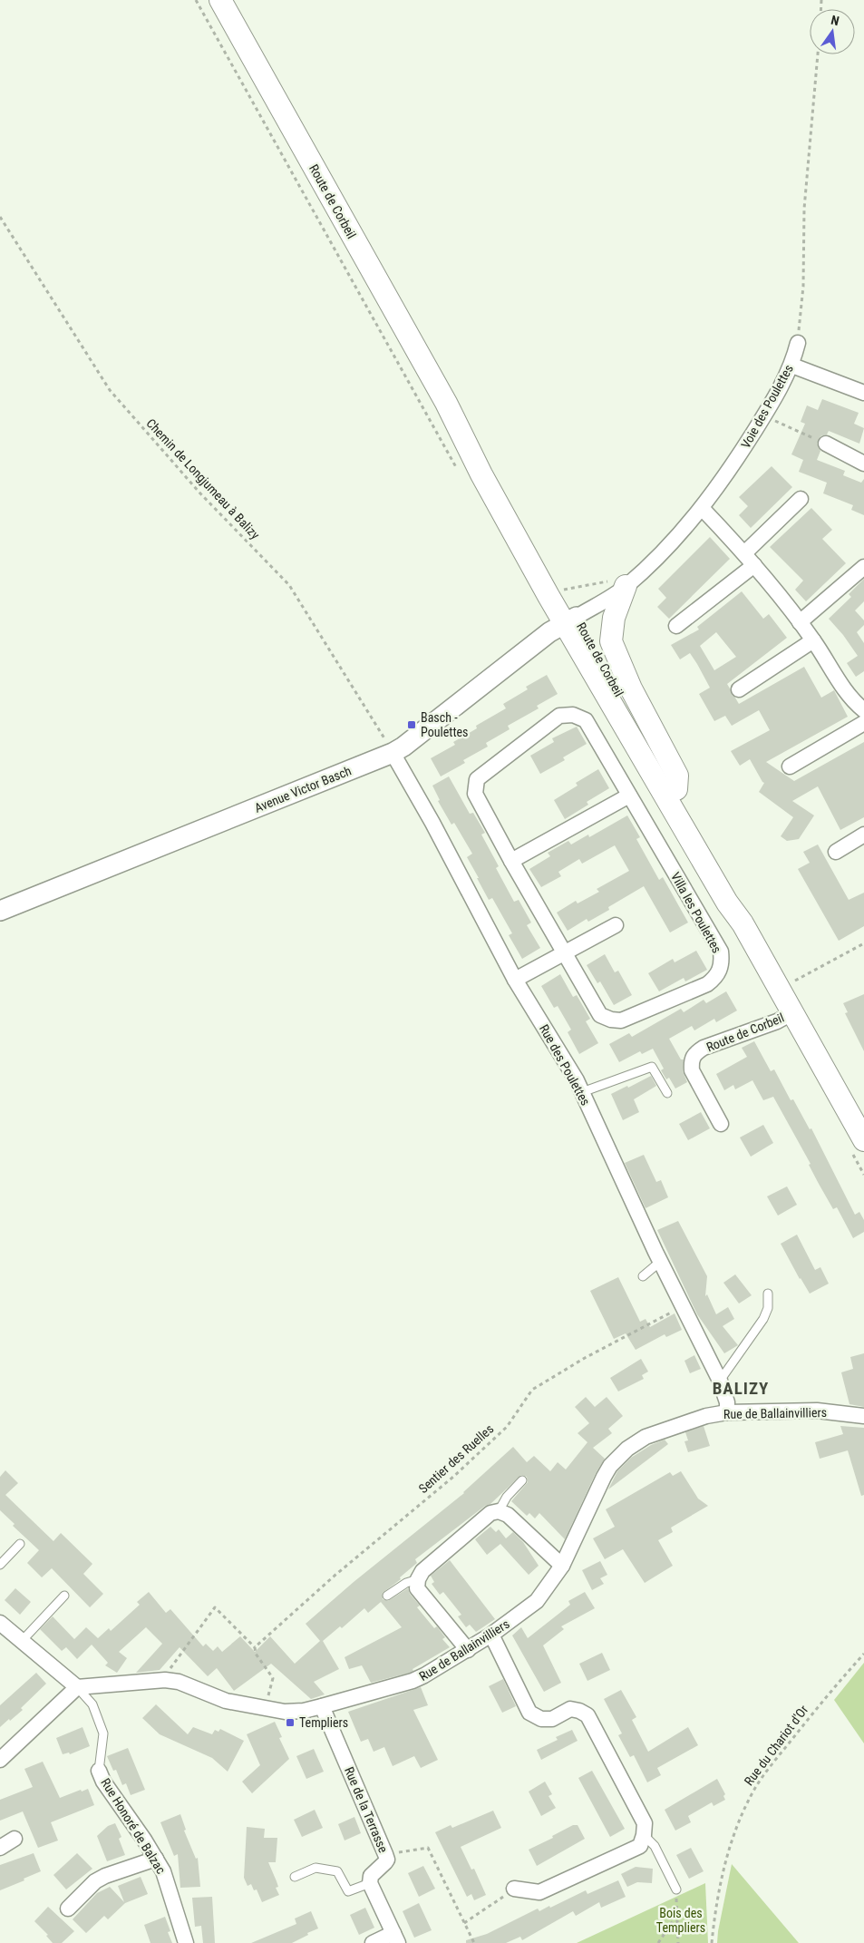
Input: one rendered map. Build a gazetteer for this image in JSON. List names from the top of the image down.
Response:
{
  "streets": {
    "main road": ["Route de Corbeil"],
    "street": [
      "Voie des Poulettes",
      "Avenue Victor Basch",
      "Villa les Poulettes",
      "Rue des Poulettes",
      "Rue de Ballainvilliers",
      "Rue de la Terrasse",
      "Rue Honoré de Balzac"
    ],
    "path": ["Chemin de Longjumeau à Balizy", "Sentier des Ruelles", "Rue du Chariot d'Or"]
  },
  "crossings": [
    ["Route de Corbeil", "Voie des Poulettes"],
    ["Route de Corbeil", "Avenue Victor Basch"],
    ["Voie des Poulettes", "Avenue Victor Basch"],
    ["Chemin de Longjumeau à Balizy", "Avenue Victor Basch"],
    ["Chemin de Longjumeau à Balizy", "Rue des Poulettes"],
    ["Avenue Victor Basch", "Rue des Poulettes"],
    ["Rue des Poulettes", "Rue de Ballainvilliers"],
    ["Rue des Poulettes", "Sentier des Ruelles"],
    ["Rue de Ballainvilliers", "Rue de la Terrasse"],
    ["Rue de Ballainvilliers", "Rue Honoré de Balzac"]
  ],
  "districts": ["BALIZY"],
  "parks": ["Bois des Templiers"],
  "places": {
    "transit": ["Basch - Poulettes", "Templiers"]
  },
  "north": "top"
}
